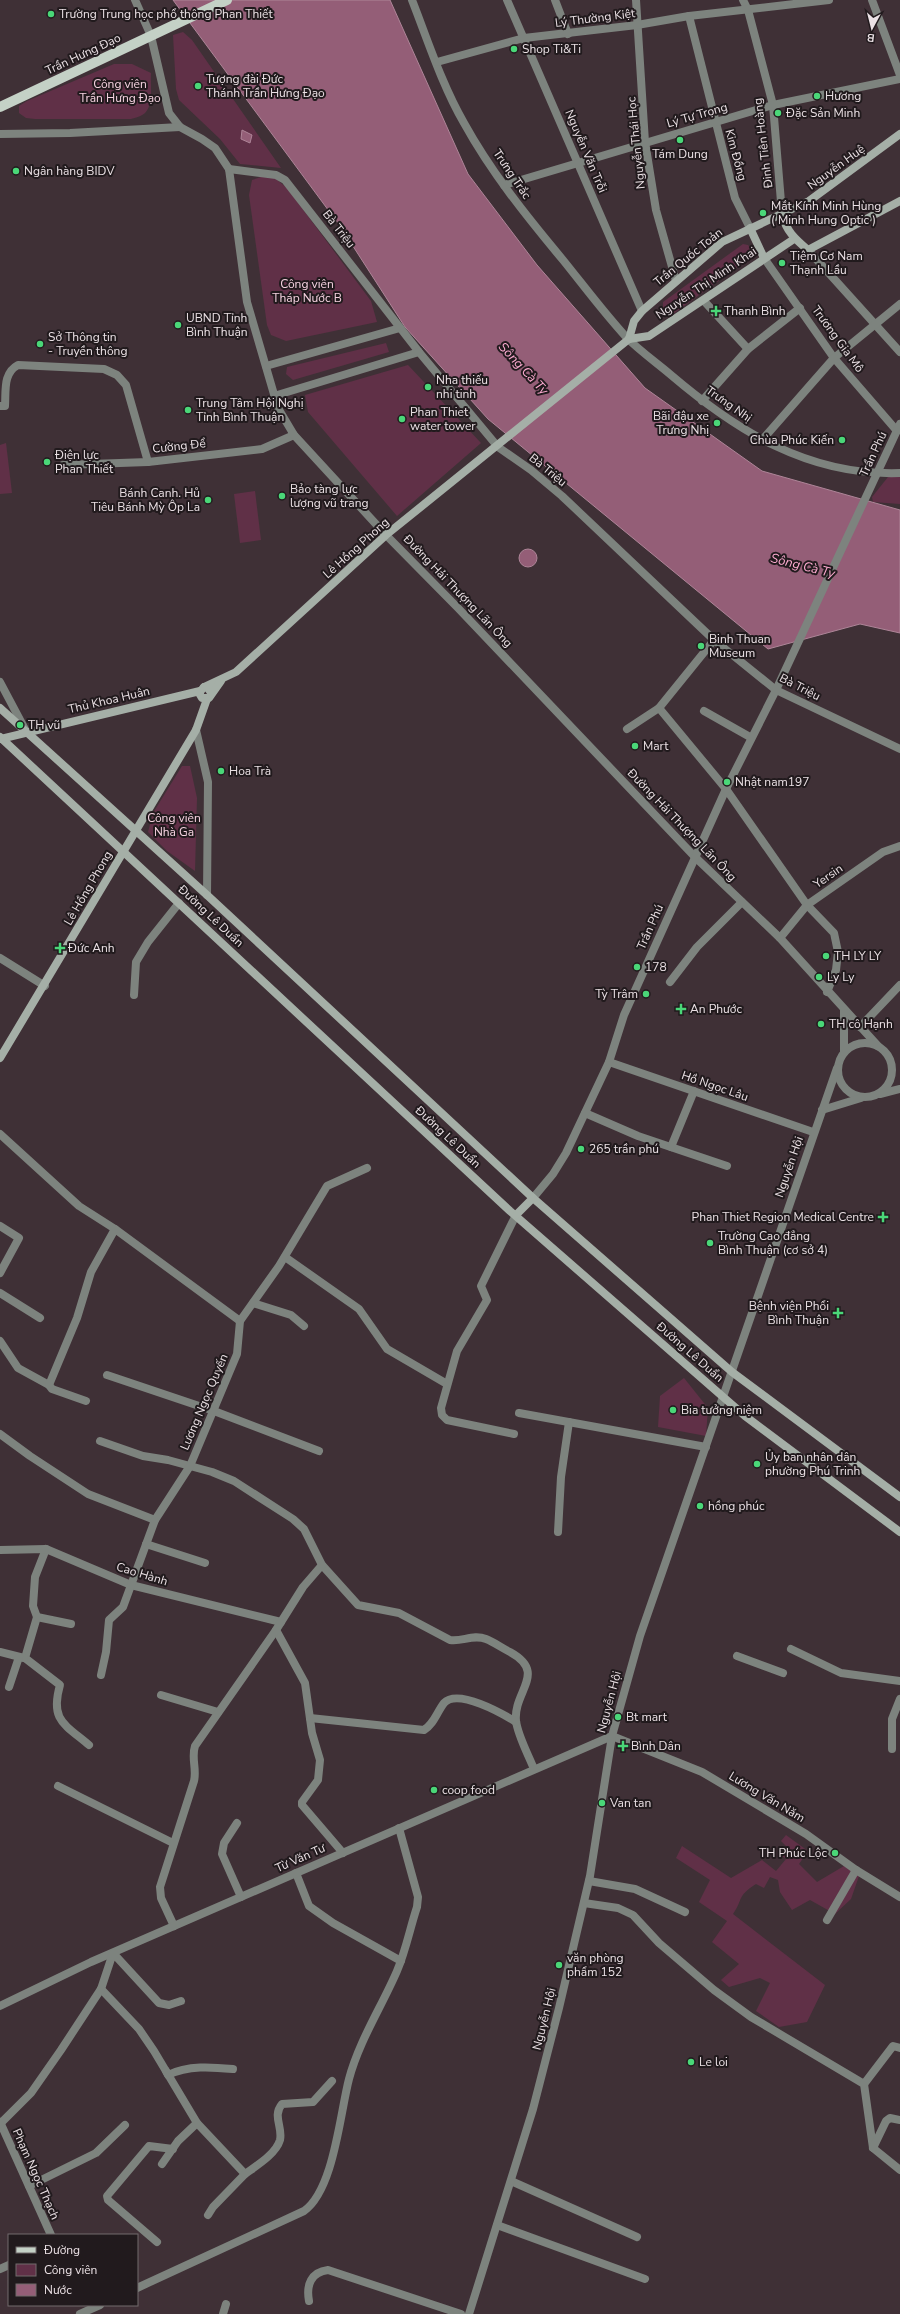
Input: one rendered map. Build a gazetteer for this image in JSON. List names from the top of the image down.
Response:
{
  "streets": {
    "main road": [
      "Trần Hưng Đạo",
      "Nguyễn Huệ",
      "Trần Quốc Toản",
      "Nguyễn Thị Minh Khai",
      "Lê Hồng Phong",
      "Thủ Khoa Huân",
      "Đường Lê Duẩn"
    ],
    "street": [
      "Lý Thường Kiệt",
      "Lý Tự Trọng",
      "Nguyễn Thái Học",
      "Đinh Tiên Hoàng",
      "Nguyễn Văn Trỗi",
      "Kim Đồng",
      "Trưng Trắc",
      "Bà Triệu",
      "Trương Gia Mô",
      "Trưng Nhị",
      "Cường Để",
      "Trần Phú",
      "Đường Hải Thượng Lãn Ông",
      "Yersin",
      "Hồ Ngọc Lâu",
      "Nguyễn Hội",
      "Lương Ngọc Quyến",
      "Cao Hành",
      "Lương Văn Năm",
      "Từ Văn Tư",
      "Phạm Ngọc Thạch"
    ]
  },
  "crossings": [
    ["Lý Thường Kiệt", "Nguyễn Thái Học"],
    ["Lý Thường Kiệt", "Đinh Tiên Hoàng"],
    ["Lý Thường Kiệt", "Nguyễn Văn Trỗi"],
    ["Lý Thường Kiệt", "Kim Đồng"],
    ["Lý Thường Kiệt", "Trưng Trắc"],
    ["Trần Hưng Đạo", "Đường Hải Thượng Lãn Ông"],
    ["Lý Tự Trọng", "Nguyễn Thái Học"],
    ["Lý Tự Trọng", "Đinh Tiên Hoàng"],
    ["Lý Tự Trọng", "Nguyễn Văn Trỗi"],
    ["Lý Tự Trọng", "Kim Đồng"],
    ["Lý Tự Trọng", "Trưng Trắc"],
    ["Nguyễn Thái Học", "Trần Quốc Toản"],
    ["Đinh Tiên Hoàng", "Nguyễn Huệ"],
    ["Đinh Tiên Hoàng", "Trần Quốc Toản"],
    ["Nguyễn Văn Trỗi", "Trần Quốc Toản"],
    ["Kim Đồng", "Trần Quốc Toản"],
    ["Nguyễn Huệ", "Trần Quốc Toản"],
    ["Trưng Trắc", "Trần Quốc Toản"],
    ["Trưng Trắc", "Nguyễn Thị Minh Khai"],
    ["Trưng Trắc", "Trưng Nhị"],
    ["Trưng Trắc", "Lê Hồng Phong"],
    ["Bà Triệu", "Trần Phú"],
    ["Bà Triệu", "Lê Hồng Phong"],
    ["Bà Triệu", "Đường Hải Thượng Lãn Ông"],
    ["Trần Quốc Toản", "Nguyễn Thị Minh Khai"],
    ["Trần Quốc Toản", "Trưng Nhị"],
    ["Trần Quốc Toản", "Lê Hồng Phong"],
    ["Nguyễn Thị Minh Khai", "Trương Gia Mô"],
    ["Nguyễn Thị Minh Khai", "Trưng Nhị"],
    ["Nguyễn Thị Minh Khai", "Lê Hồng Phong"],
    ["Trương Gia Mô", "Trần Phú"],
    ["Trưng Nhị", "Trần Phú"],
    ["Trưng Nhị", "Lê Hồng Phong"],
    ["Cường Để", "Đường Hải Thượng Lãn Ông"],
    ["Trần Phú", "Đường Hải Thượng Lãn Ông"],
    ["Trần Phú", "Đường Lê Duẩn"],
    ["Trần Phú", "Hồ Ngọc Lâu"],
    ["Lê Hồng Phong", "Đường Hải Thượng Lãn Ông"],
    ["Lê Hồng Phong", "Thủ Khoa Huân"],
    ["Lê Hồng Phong", "Đường Lê Duẩn"],
    ["Đường Hải Thượng Lãn Ông", "Yersin"],
    ["Đường Hải Thượng Lãn Ông", "Nguyễn Hội"],
    ["Thủ Khoa Huân", "Đường Lê Duẩn"],
    ["Đường Lê Duẩn", "Nguyễn Hội"],
    ["Hồ Ngọc Lâu", "Nguyễn Hội"],
    ["Nguyễn Hội", "Lương Văn Năm"],
    ["Nguyễn Hội", "Từ Văn Tư"],
    ["Lương Ngọc Quyến", "Cao Hành"],
    ["Lương Văn Năm", "Từ Văn Tư"]
  ],
  "water": ["Sông Cà Ty"],
  "parks": ["Công viên Trần Hưng Đạo", "Công viên Tháp Nước B", "Công viên Nhà Ga"],
  "places": {
    "other": [
      "Trường Trung học phổ thông Phan Thiết",
      "Shop Ti&Ti",
      "Tượng đài Đức Thánh Trần Hưng Đạo",
      "Hương",
      "Đặc Sản Minh",
      "Tám Dung",
      "Ngân hàng BIDV",
      "Mắt Kính Minh Hùng ( Minh Hung Optic )",
      "Tiệm Cơ Nam Thạnh Lầu",
      "UBND Tỉnh Bình Thuận",
      "Sở Thông tin - Truyền thông",
      "Nha thiếu nhi tinh",
      "Trung Tâm Hội Nghị Tỉnh Bình Thuận",
      "Phan Thiet water tower",
      "Bãi đậu xe Trưng Nhị",
      "Chùa Phúc Kiến",
      "Điện lực Phan Thiết",
      "Bảo tàng lực lượng vũ trang",
      "Bánh Canh. Hů Tiêu Bánh Mỳ Ôp La",
      "Binh Thuan Museum",
      "TH vũ",
      "Mart",
      "Hoa Trà",
      "Nhật nam197",
      "TH LY LY",
      "178",
      "Ly Ly",
      "Tỳ Trâm",
      "TH cô Hạnh",
      "265 trần phú",
      "Trường Cao đẳng Bình Thuận (cơ sở 4)",
      "Bia tưởng niệm",
      "Ủy ban nhân dân phường Phú Trinh",
      "hồng phúc",
      "Bt mart",
      "coop food",
      "Van tan",
      "TH Phúc Lộc",
      "văn phòng phẩm 152",
      "Le loi"
    ],
    "health": [
      "Thanh Bình",
      "Đức Anh",
      "An Phước",
      "Phan Thiet Region Medical Centre",
      "Bệnh viện Phổi Bình Thuận",
      "Bình Dân"
    ]
  },
  "legend": ["Đường", "Công viên", "Nước"],
  "north": "bottom"
}
